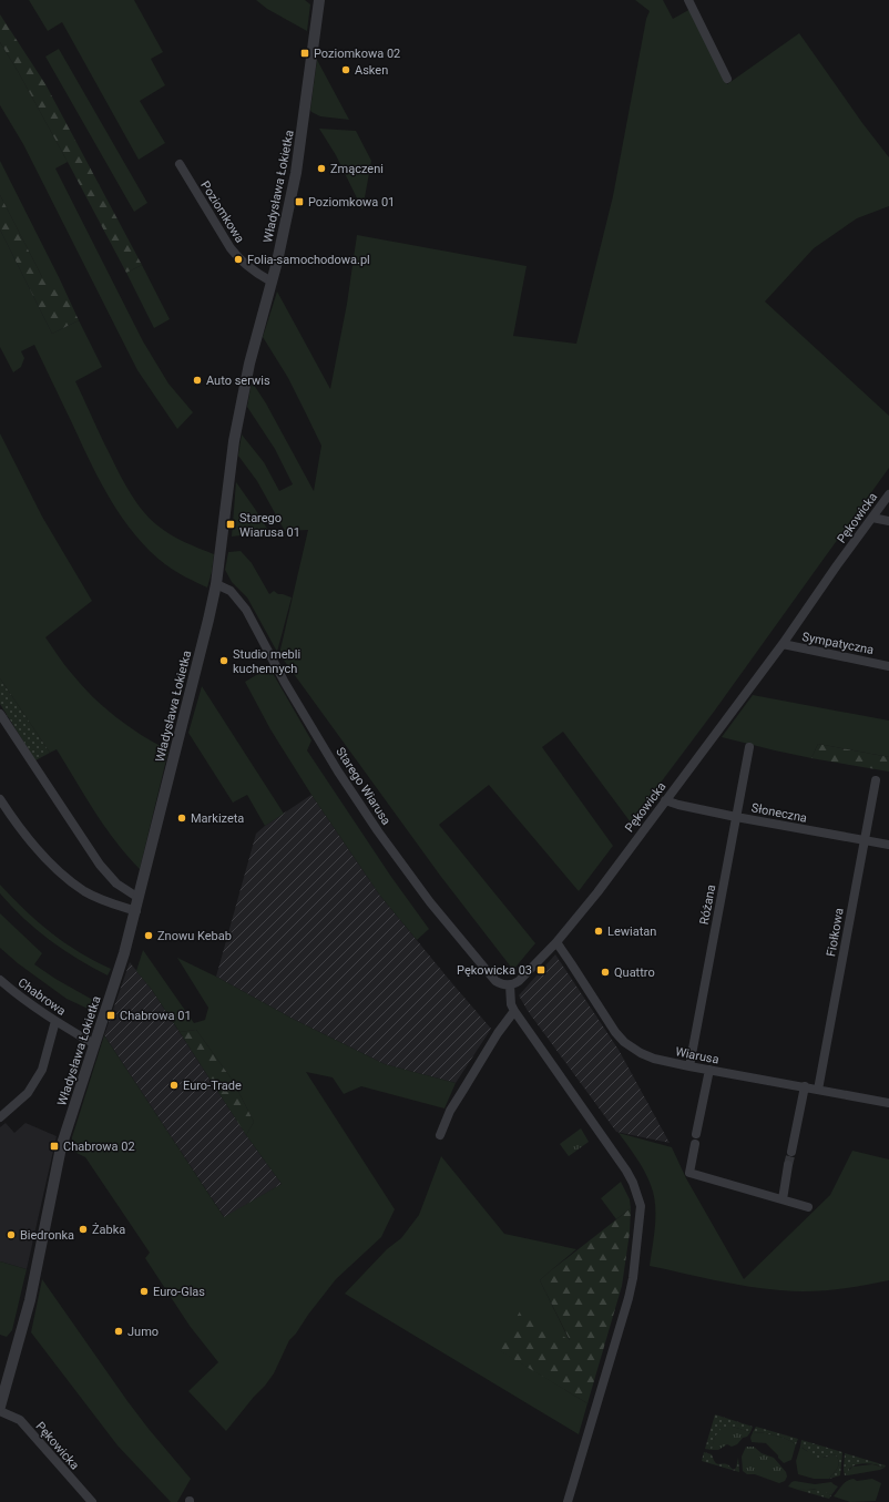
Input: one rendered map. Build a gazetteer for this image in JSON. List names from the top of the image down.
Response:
{
  "streets": {
    "street": [
      "Władysława Łokietka",
      "Poziomkowa",
      "Pękowicka",
      "Sympatyczna",
      "Starego Wiarusa",
      "Słoneczna",
      "Różana",
      "Fiołkowa",
      "Chabrowa",
      "Wiarusa"
    ]
  },
  "crossings": [
    ["Władysława Łokietka", "Poziomkowa"],
    ["Władysława Łokietka", "Starego Wiarusa"],
    ["Władysława Łokietka", "Chabrowa"],
    ["Pękowicka", "Sympatyczna"],
    ["Pękowicka", "Starego Wiarusa"],
    ["Pękowicka", "Słoneczna"],
    ["Pękowicka", "Wiarusa"],
    ["Słoneczna", "Różana"],
    ["Słoneczna", "Fiołkowa"],
    ["Różana", "Wiarusa"],
    ["Fiołkowa", "Wiarusa"]
  ],
  "places": {
    "transit": [
      "Poziomkowa 02",
      "Poziomkowa 01",
      "Starego Wiarusa 01",
      "Pękowicka 03",
      "Chabrowa 01",
      "Chabrowa 02"
    ],
    "other": [
      "Asken",
      "Zmączeni",
      "Folia-samochodowa.pl",
      "Auto serwis",
      "Studio mebli kuchennych",
      "Markizeta",
      "Lewiatan",
      "Znowu Kebab",
      "Quattro",
      "Euro-Trade",
      "Żabka",
      "Biedronka",
      "Euro-Glas",
      "Jumo"
    ]
  }
}
